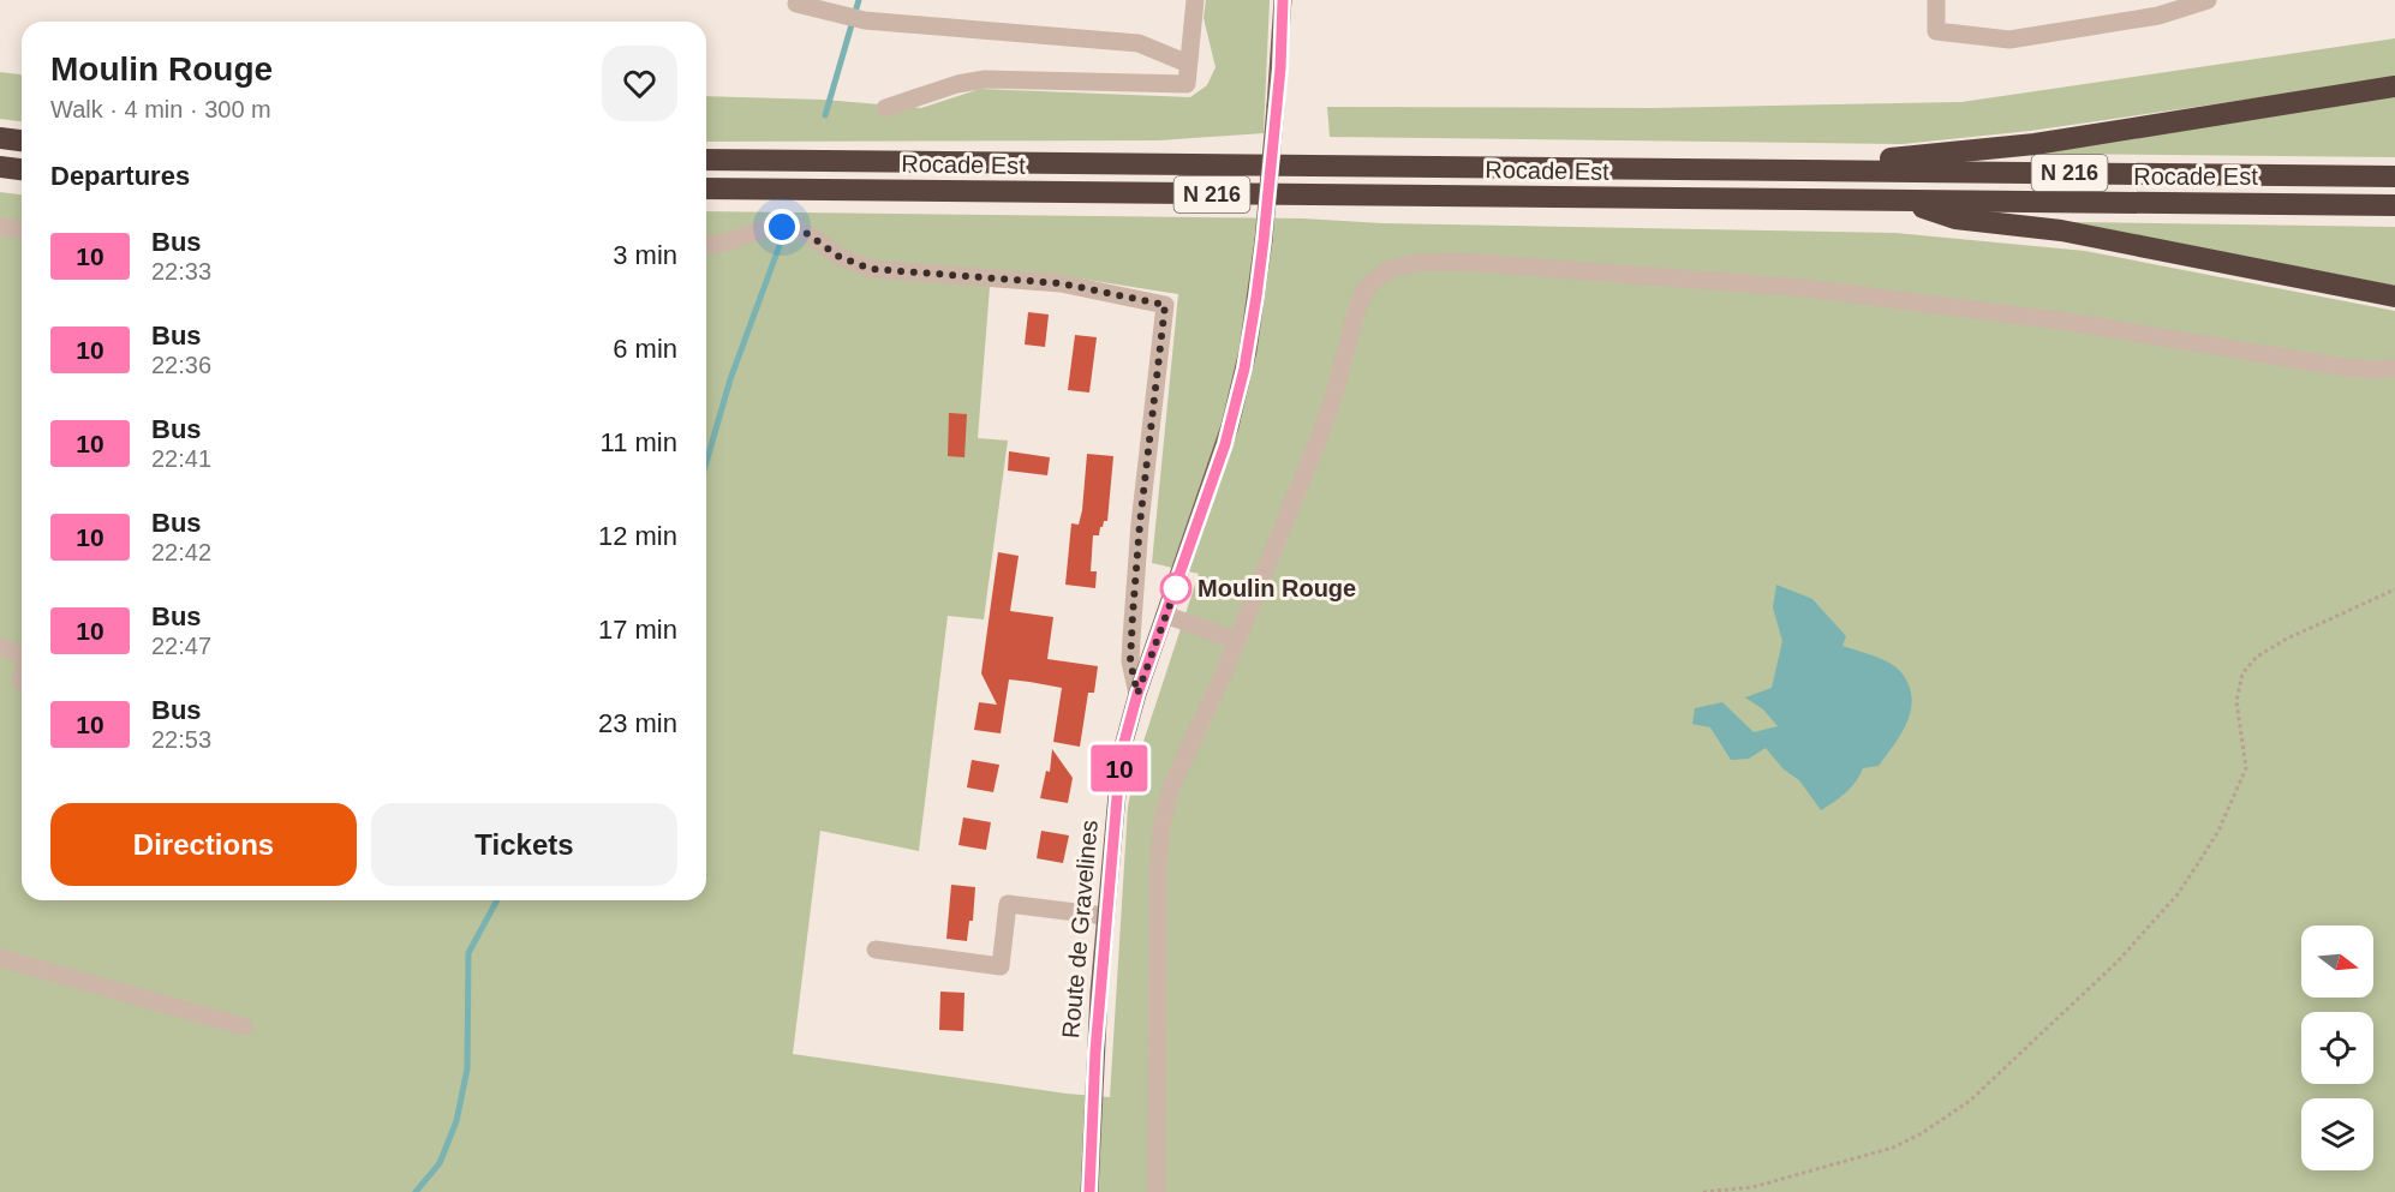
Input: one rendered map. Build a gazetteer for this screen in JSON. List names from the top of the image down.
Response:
{
  "streets": {
    "highway": ["Rocade Est", "N 216"],
    "main road": ["Route de Gravelines"]
  },
  "places": ["Moulin Rouge"],
  "lines": ["bus line 10"],
  "north": "right",
  "page": {
    "on_map": "10",
    "heading": [
      ["Moulin Rouge", "Walk · 4 min · 300 m"],
      "Departures"
    ],
    "list": [
      {
        "mark": "10",
        "name": "Bus",
        "note": "22:33",
        "value": "3 min"
      },
      {
        "mark": "10",
        "name": "Bus",
        "note": "22:36",
        "value": "6 min"
      },
      {
        "mark": "10",
        "name": "Bus",
        "note": "22:41",
        "value": "11 min"
      },
      {
        "mark": "10",
        "name": "Bus",
        "note": "22:42",
        "value": "12 min"
      },
      {
        "mark": "10",
        "name": "Bus",
        "note": "22:47",
        "value": "17 min"
      },
      {
        "mark": "10",
        "name": "Bus",
        "note": "22:53",
        "value": "23 min"
      }
    ],
    "buttons": ["Directions", "Tickets"]
  }
}
